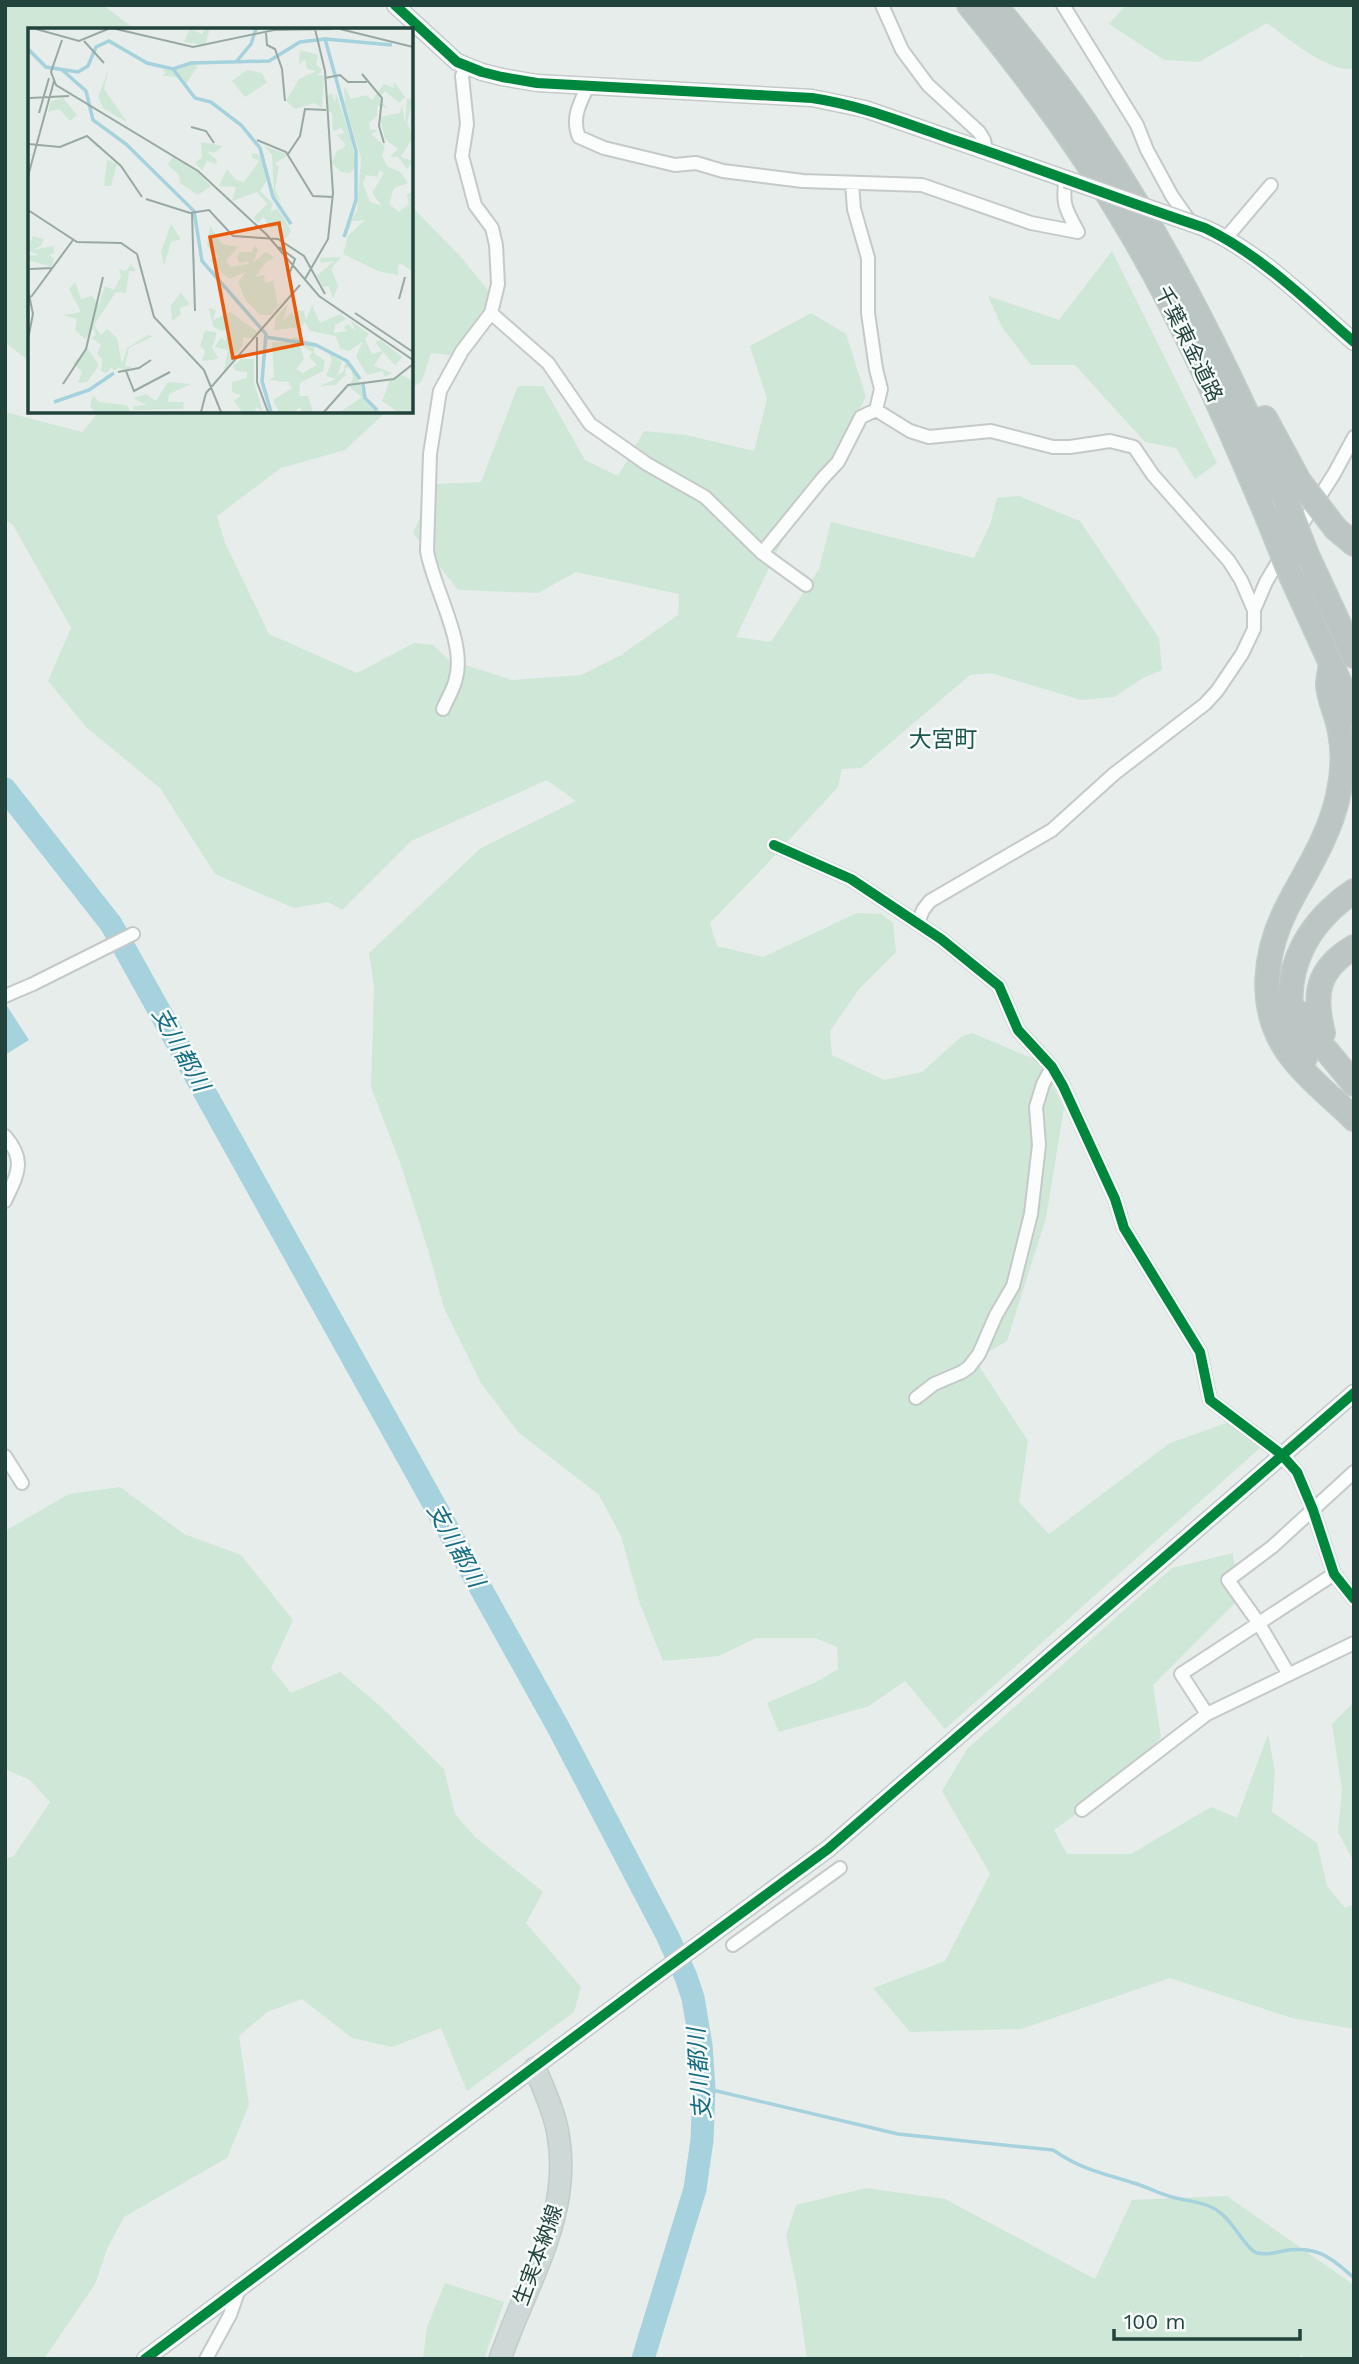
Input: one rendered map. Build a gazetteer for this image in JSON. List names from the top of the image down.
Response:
{
  "streets": {
    "highway": ["千葉東金道路"],
    "main road": ["生実本納線"]
  },
  "districts": ["大宮町"],
  "water": ["支川都川"],
  "scale_bar": "100 m"
}
